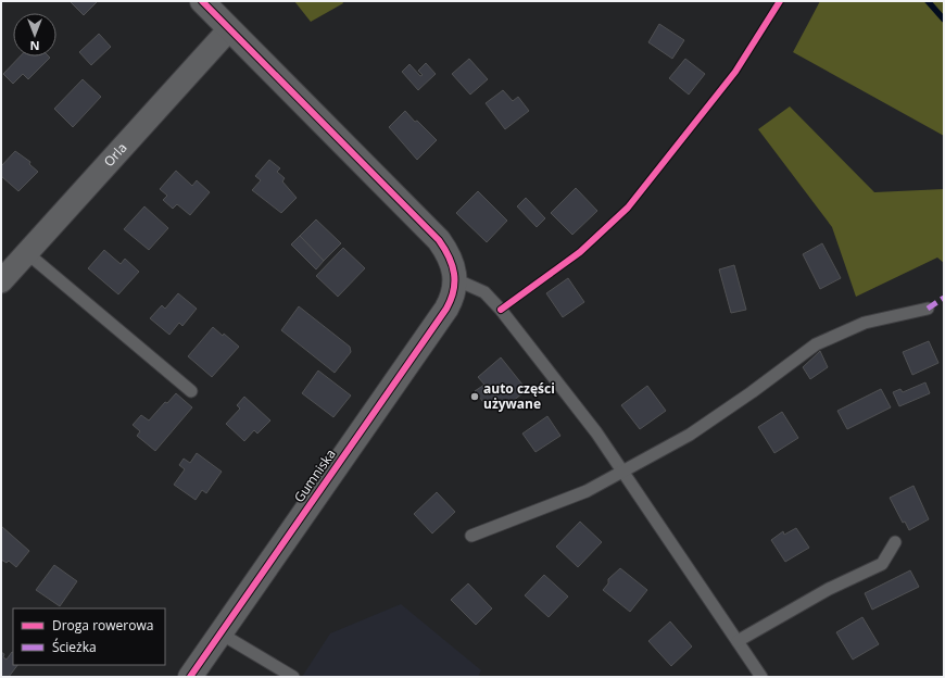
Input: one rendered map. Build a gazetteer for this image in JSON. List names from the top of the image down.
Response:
{
  "streets": {
    "street": ["Orla", "Gumniska"]
  },
  "places": ["auto części używane"],
  "legend": ["Droga rowerowa", "Ścieżka"],
  "north": "bottom"
}
